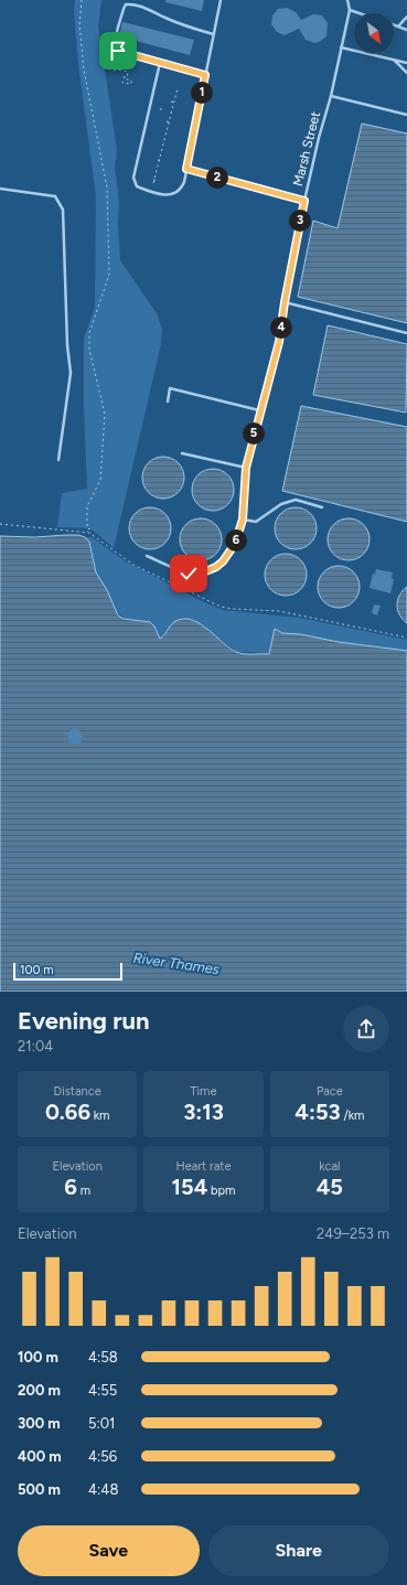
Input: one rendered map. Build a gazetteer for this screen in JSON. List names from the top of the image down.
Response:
{
  "streets": {
    "lane": ["Marsh Street"]
  },
  "water": ["River Thames"],
  "scale_bar": "100 m",
  "north": "bottom right",
  "page": {
    "pins": [
      "1",
      "2",
      "3",
      "4",
      "5",
      "6"
    ],
    "scale": "100 m",
    "heading": ["Evening run", "21:04"],
    "stats": [
      ["Distance", "0.66 km"],
      ["Time", "3:13"],
      ["Pace", "4:53 /km"],
      ["Elevation", "6 m"],
      ["Heart rate", "154 bpm"],
      ["kcal", "45"]
    ],
    "chart": ["Elevation", "249–253 m"],
    "list": [
      {
        "name": "100 m",
        "note": "4:58"
      },
      {
        "name": "200 m",
        "note": "4:55"
      },
      {
        "name": "300 m",
        "note": "5:01"
      },
      {
        "name": "400 m",
        "note": "4:56"
      },
      {
        "name": "500 m",
        "note": "4:48"
      }
    ],
    "buttons": ["Save", "Share"]
  }
}
